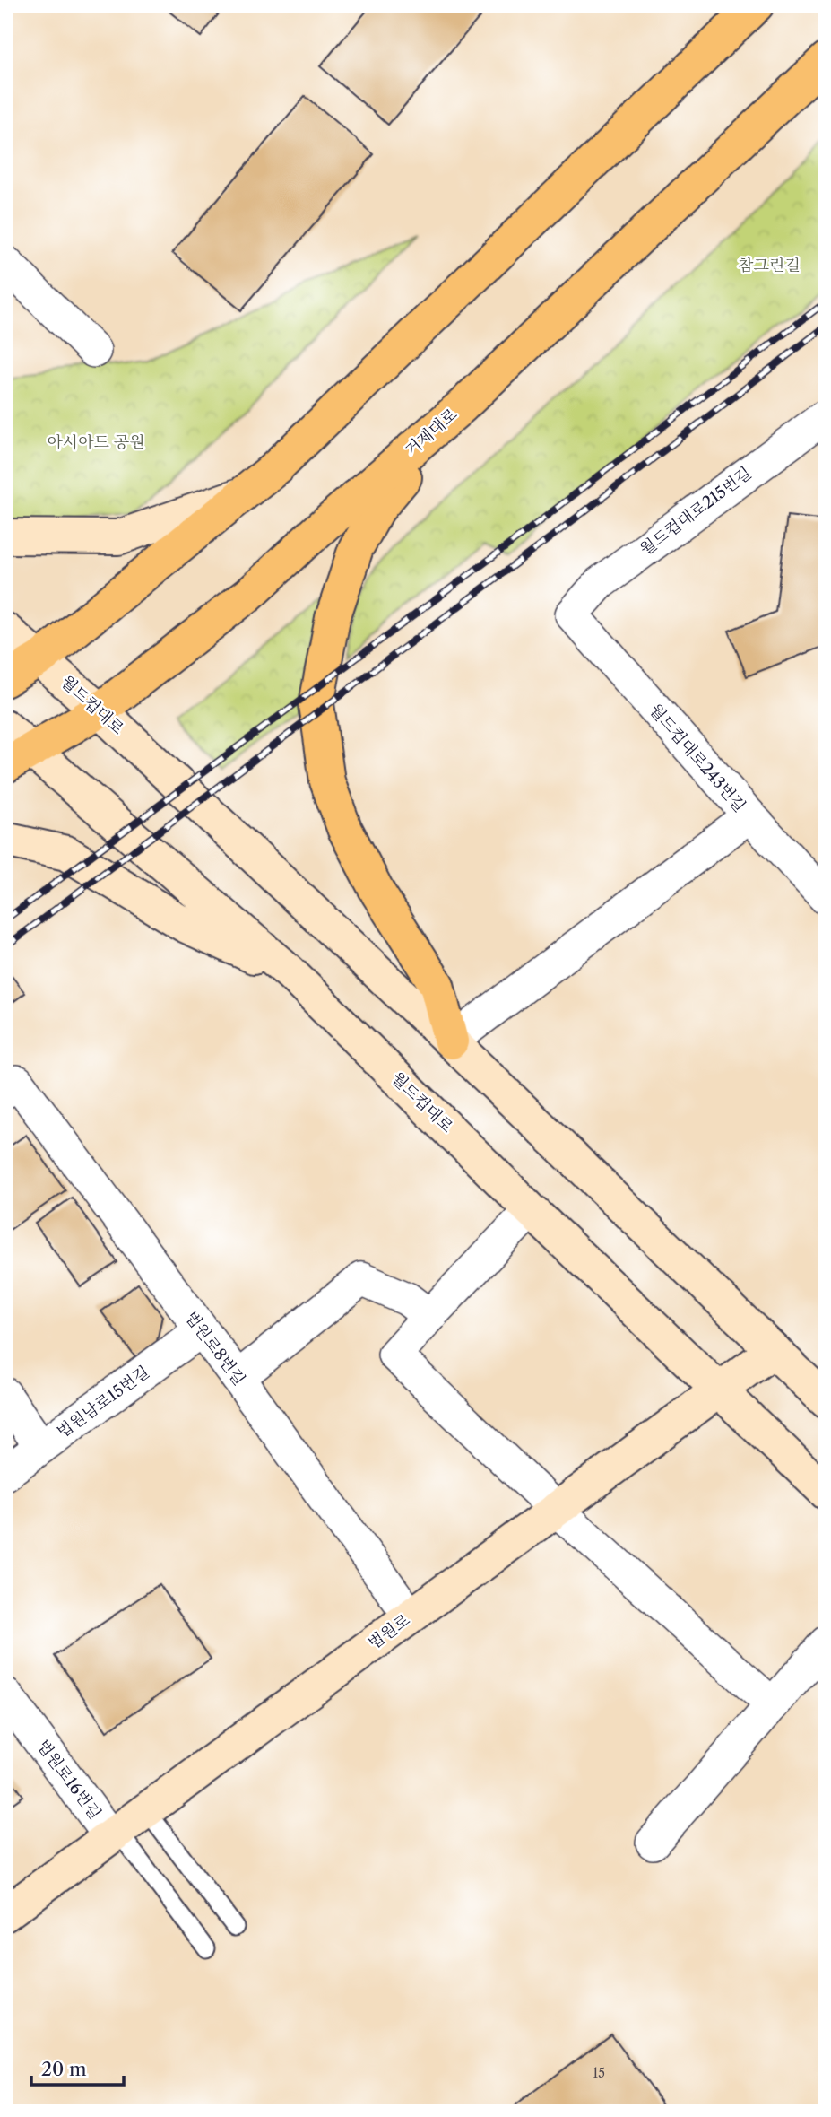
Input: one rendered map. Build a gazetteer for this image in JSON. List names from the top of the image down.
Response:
{
  "streets": {
    "main road": ["거제대로", "월드컵대로", "법원로"],
    "street": [
      "월드컵대로215번길",
      "월드컵대로243번길",
      "법원로8번길",
      "법원남로15번길",
      "법원로16번길"
    ]
  },
  "crossings": [
    ["거제대로", "월드컵대로"],
    ["월드컵대로215번길", "월드컵대로243번길"],
    ["월드컵대로", "법원로"],
    ["법원로8번길", "법원남로15번길"],
    ["법원로8번길", "법원로"],
    ["법원로", "법원로16번길"]
  ],
  "parks": ["참그린길", "아시아드 공원"],
  "house_numbers": ["15"],
  "scale_bar": "20 m"
}
